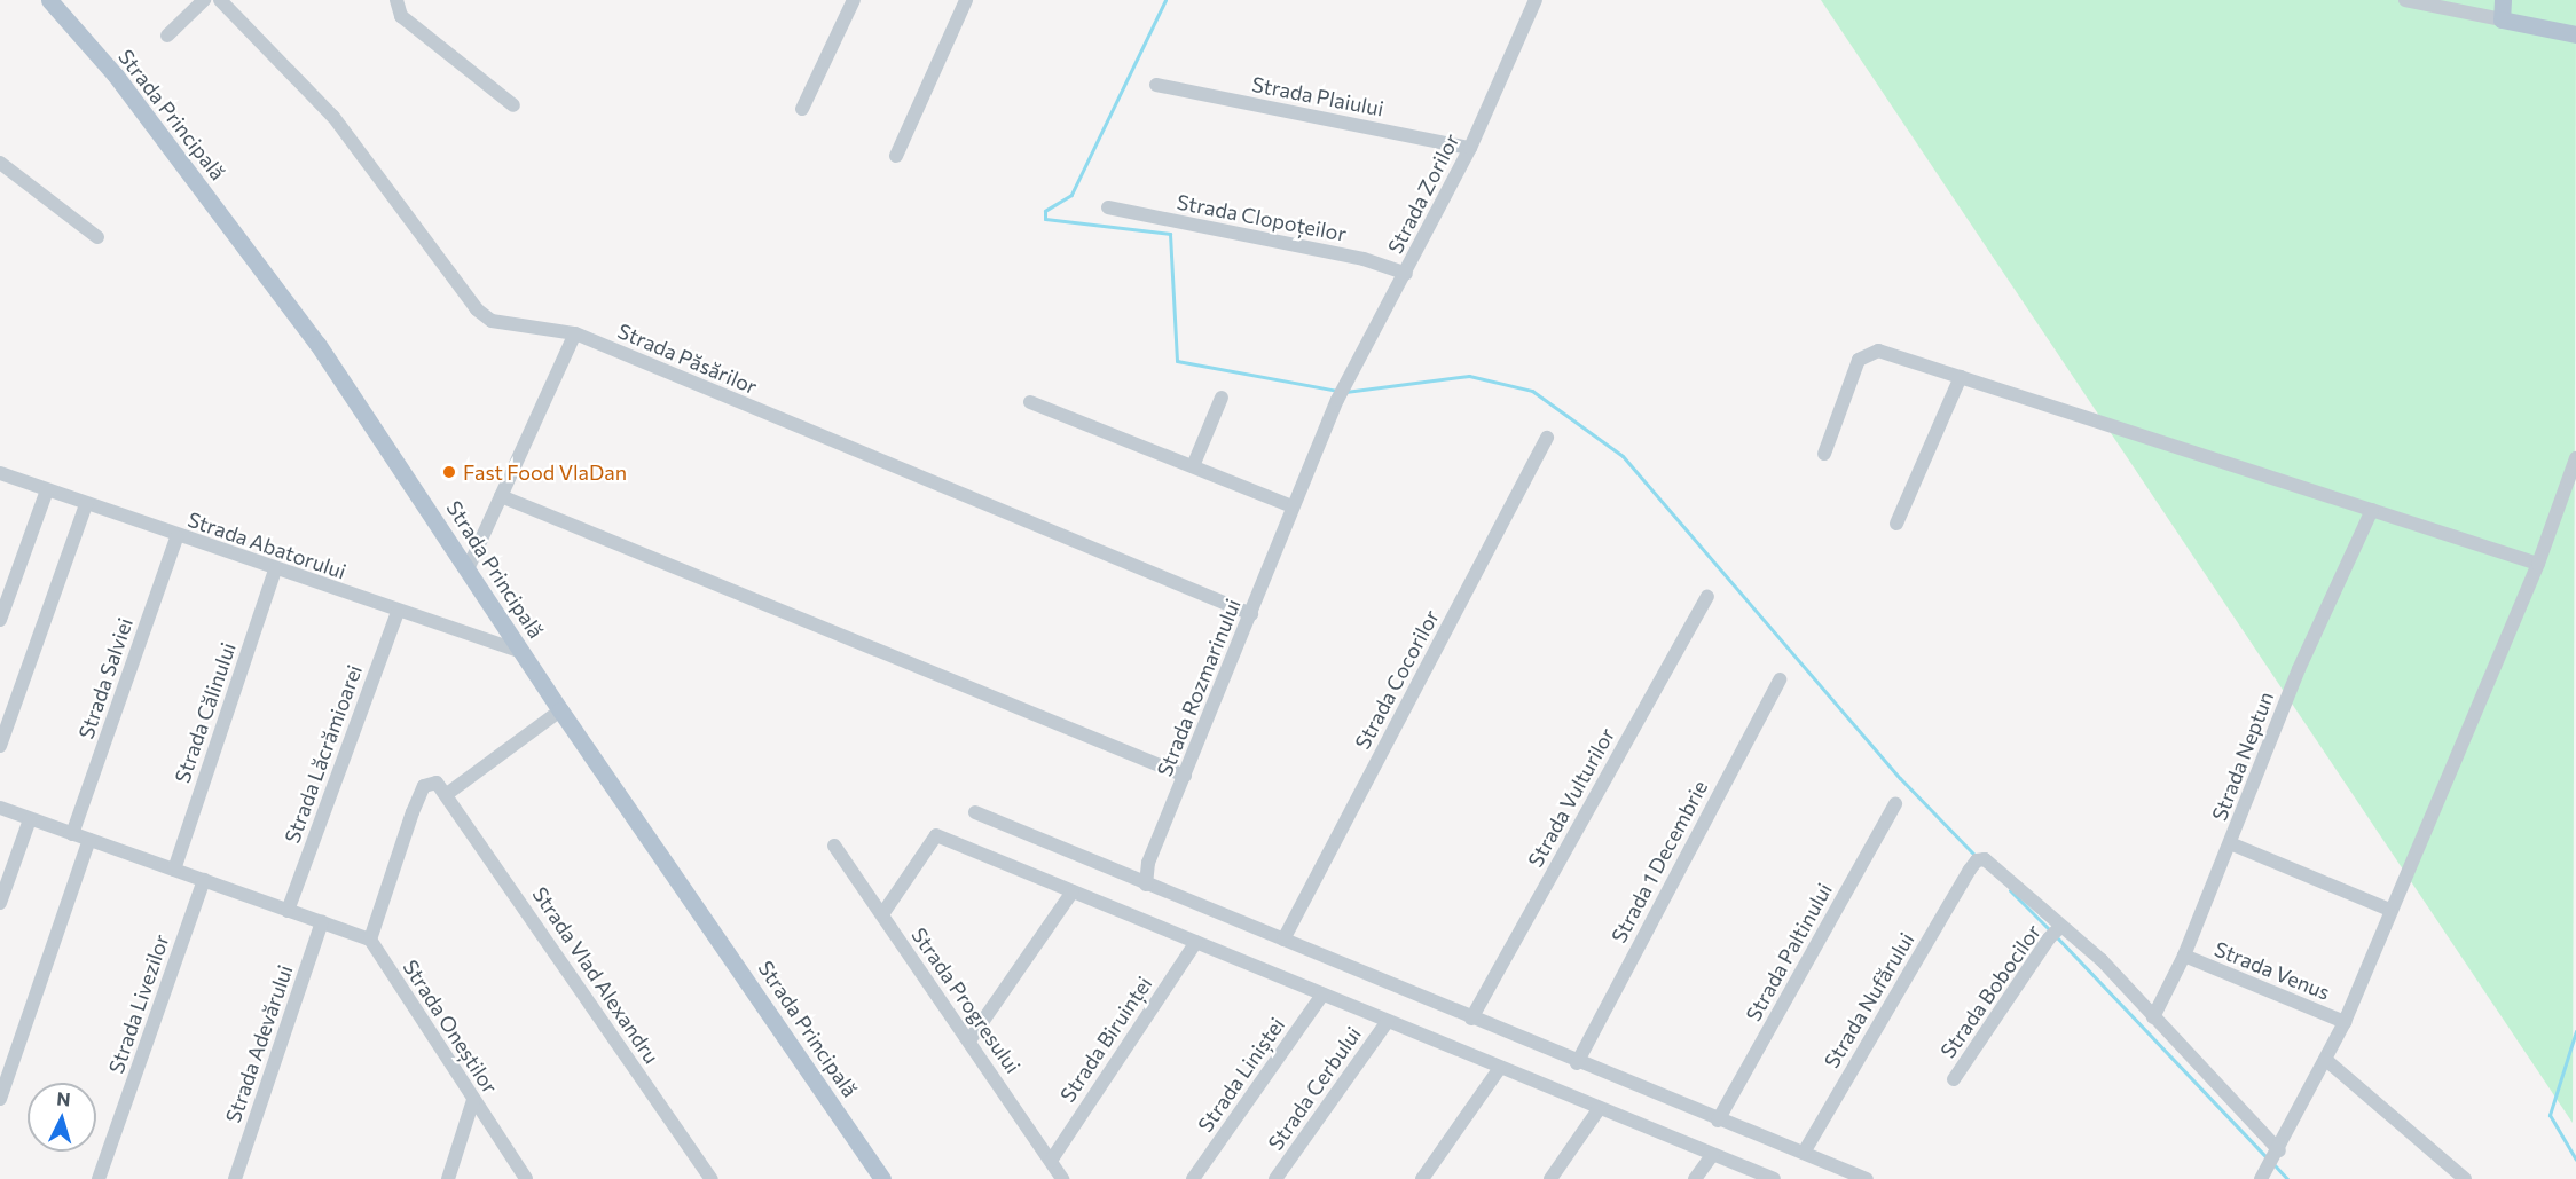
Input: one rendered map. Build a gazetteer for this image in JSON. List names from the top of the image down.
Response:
{
  "streets": {
    "main road": ["Strada Principală"],
    "street": [
      "Strada Plaiului",
      "Strada Zorilor",
      "Strada Clopoțeilor",
      "Strada Păsărilor",
      "Strada Abatorului",
      "Strada Salviei",
      "Strada Cocorilor",
      "Strada Rozmarinului",
      "Strada Călinului",
      "Strada Lăcrămioarei",
      "Strada Neptun",
      "Strada Vulturilor",
      "Strada 1 Decembrie",
      "Strada Paltinului",
      "Strada Venus",
      "Strada Vlad Alexandru",
      "Strada Bobocilor",
      "Strada Progresului",
      "Strada Nufărului",
      "Strada Livezilor",
      "Strada Oneștilor",
      "Strada Biruinței",
      "Strada Adevărului",
      "Strada Liniștei",
      "Strada Cerbului"
    ]
  },
  "crossings": [
    ["Strada Plaiului", "Strada Zorilor"],
    ["Strada Principală", "Strada Abatorului"],
    ["Strada Zorilor", "Strada Clopoțeilor"],
    ["Strada Zorilor", "Strada Rozmarinului"],
    ["Strada Păsărilor", "Strada Rozmarinului"],
    ["Strada Abatorului", "Strada Salviei"],
    ["Strada Abatorului", "Strada Călinului"],
    ["Strada Abatorului", "Strada Lăcrămioarei"],
    ["Strada Neptun", "Strada Venus"],
    ["Strada Bobocilor", "Strada Nufărului"],
    ["Strada Progresului", "Strada Biruinței"]
  ],
  "places": ["Fast Food VlaDan"],
  "north": "top"
}
